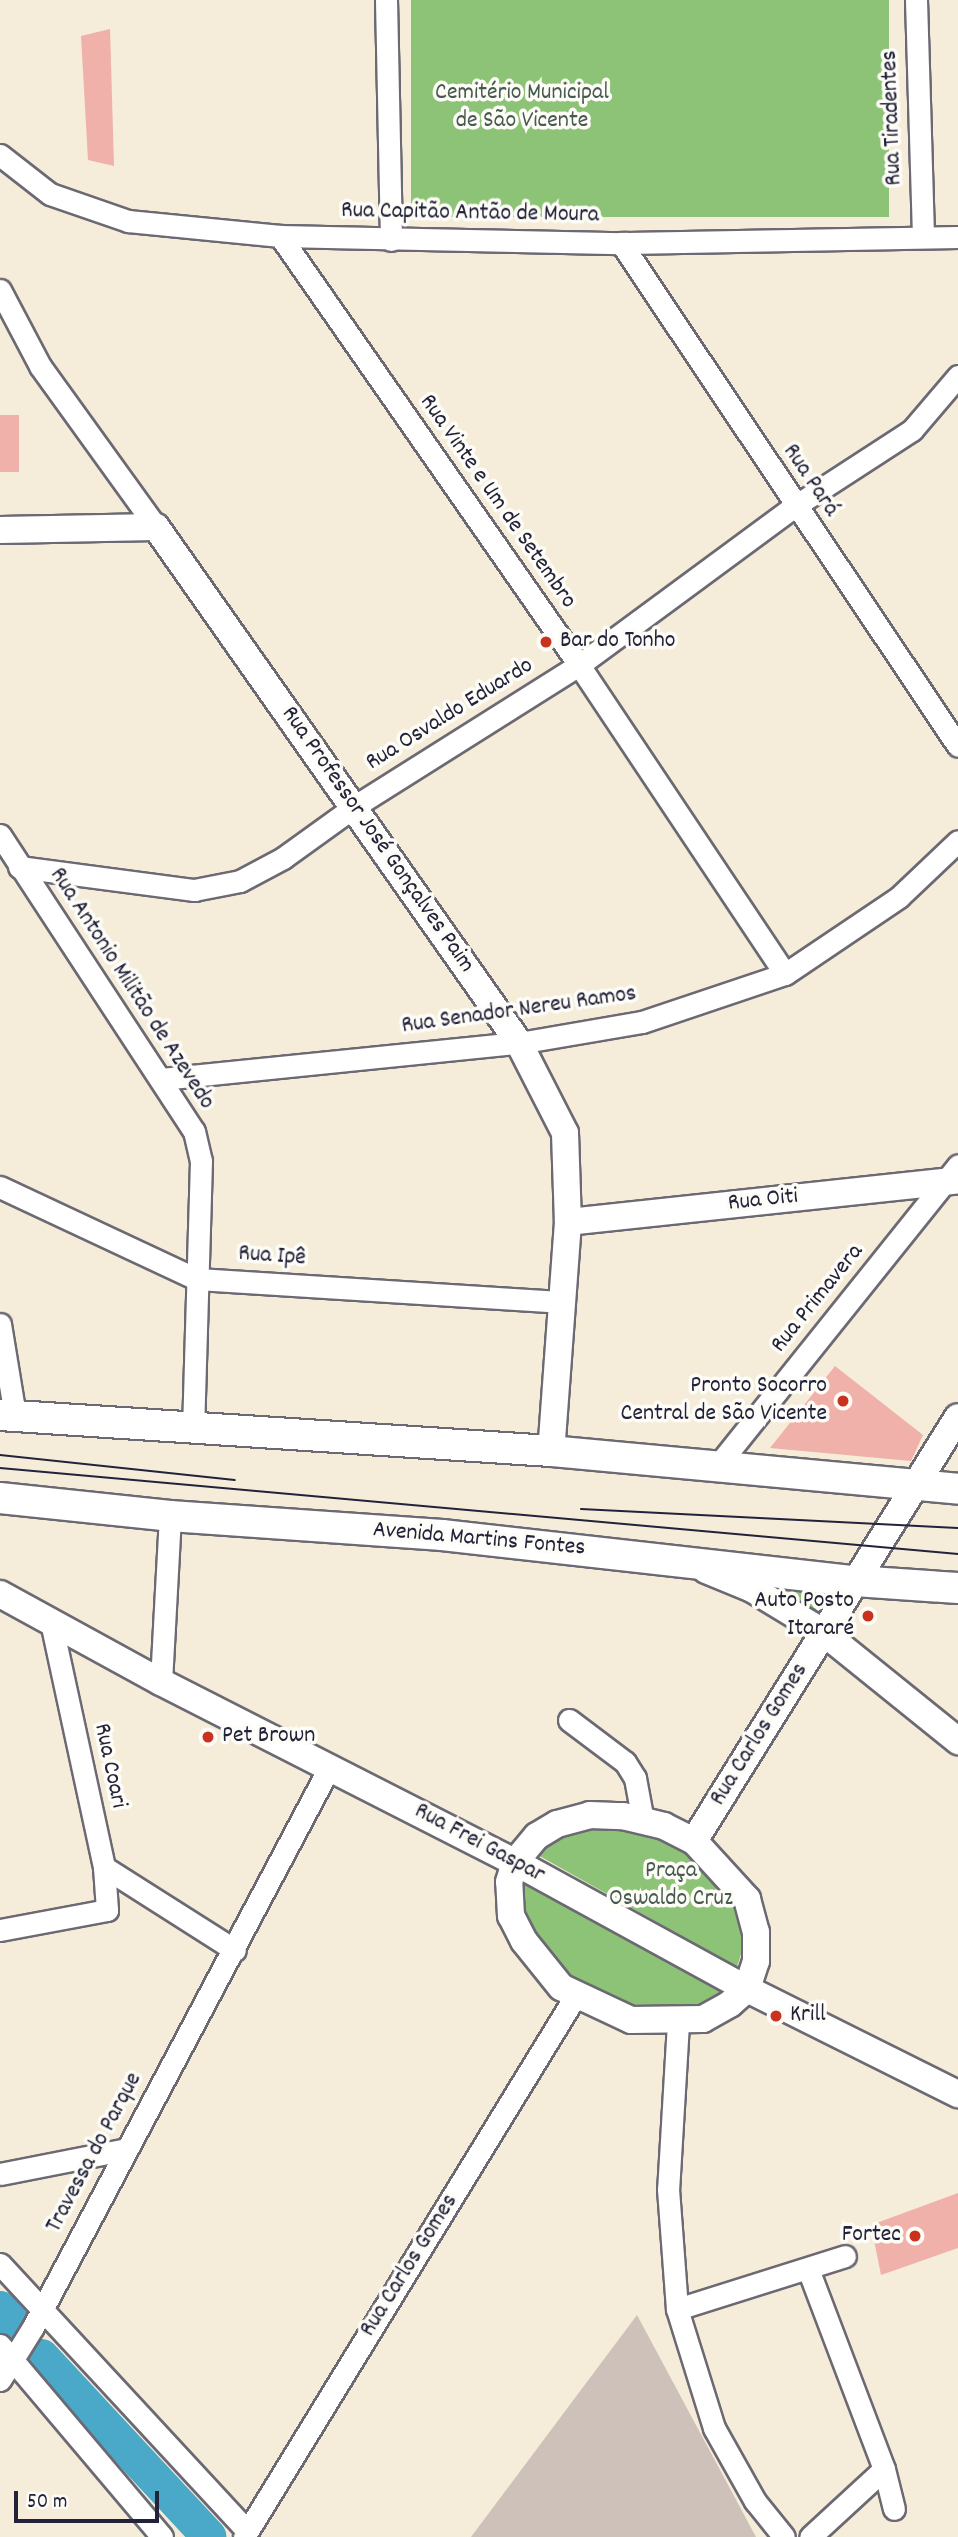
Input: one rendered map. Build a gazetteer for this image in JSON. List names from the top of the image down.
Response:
{
  "streets": {
    "main road": ["Avenida Martins Fontes"],
    "street": [
      "Rua Tiradentes",
      "Rua Capitão Antão de Moura",
      "Rua Pará",
      "Rua Vinte e Um de Setembro",
      "Rua Osvaldo Eduardo",
      "Rua Professor José Gonçalves Paim",
      "Rua Antonio Militão de Azevedo",
      "Rua Senador Nereu Ramos",
      "Rua Oiti",
      "Rua Ipê",
      "Rua Primavera",
      "Rua Carlos Gomes",
      "Rua Coari",
      "Rua Frei Gaspar",
      "Travessa do Parque"
    ]
  },
  "crossings": [
    ["Rua Tiradentes", "Rua Capitão Antão de Moura"],
    ["Rua Capitão Antão de Moura", "Rua Pará"],
    ["Rua Capitão Antão de Moura", "Rua Vinte e Um de Setembro"],
    ["Rua Pará", "Rua Osvaldo Eduardo"],
    ["Rua Vinte e Um de Setembro", "Rua Osvaldo Eduardo"],
    ["Rua Vinte e Um de Setembro", "Rua Senador Nereu Ramos"],
    ["Rua Osvaldo Eduardo", "Rua Professor José Gonçalves Paim"],
    ["Rua Osvaldo Eduardo", "Rua Antonio Militão de Azevedo"],
    ["Rua Professor José Gonçalves Paim", "Rua Senador Nereu Ramos"],
    ["Rua Professor José Gonçalves Paim", "Rua Oiti"],
    ["Rua Professor José Gonçalves Paim", "Rua Ipê"],
    ["Rua Antonio Militão de Azevedo", "Rua Senador Nereu Ramos"],
    ["Rua Antonio Militão de Azevedo", "Rua Ipê"],
    ["Rua Oiti", "Rua Primavera"],
    ["Avenida Martins Fontes", "Rua Carlos Gomes"],
    ["Rua Coari", "Rua Frei Gaspar"],
    ["Rua Frei Gaspar", "Travessa do Parque"]
  ],
  "parks": ["Cemitério Municipal de São Vicente", "Praça Oswaldo Cruz"],
  "places": [
    "Bar do Tonho",
    "Pronto Socorro Central de São Vicente",
    "Auto Posto Itararé",
    "Pet Brown",
    "Krill",
    "Fortec"
  ],
  "scale_bar": "50 m"
}
